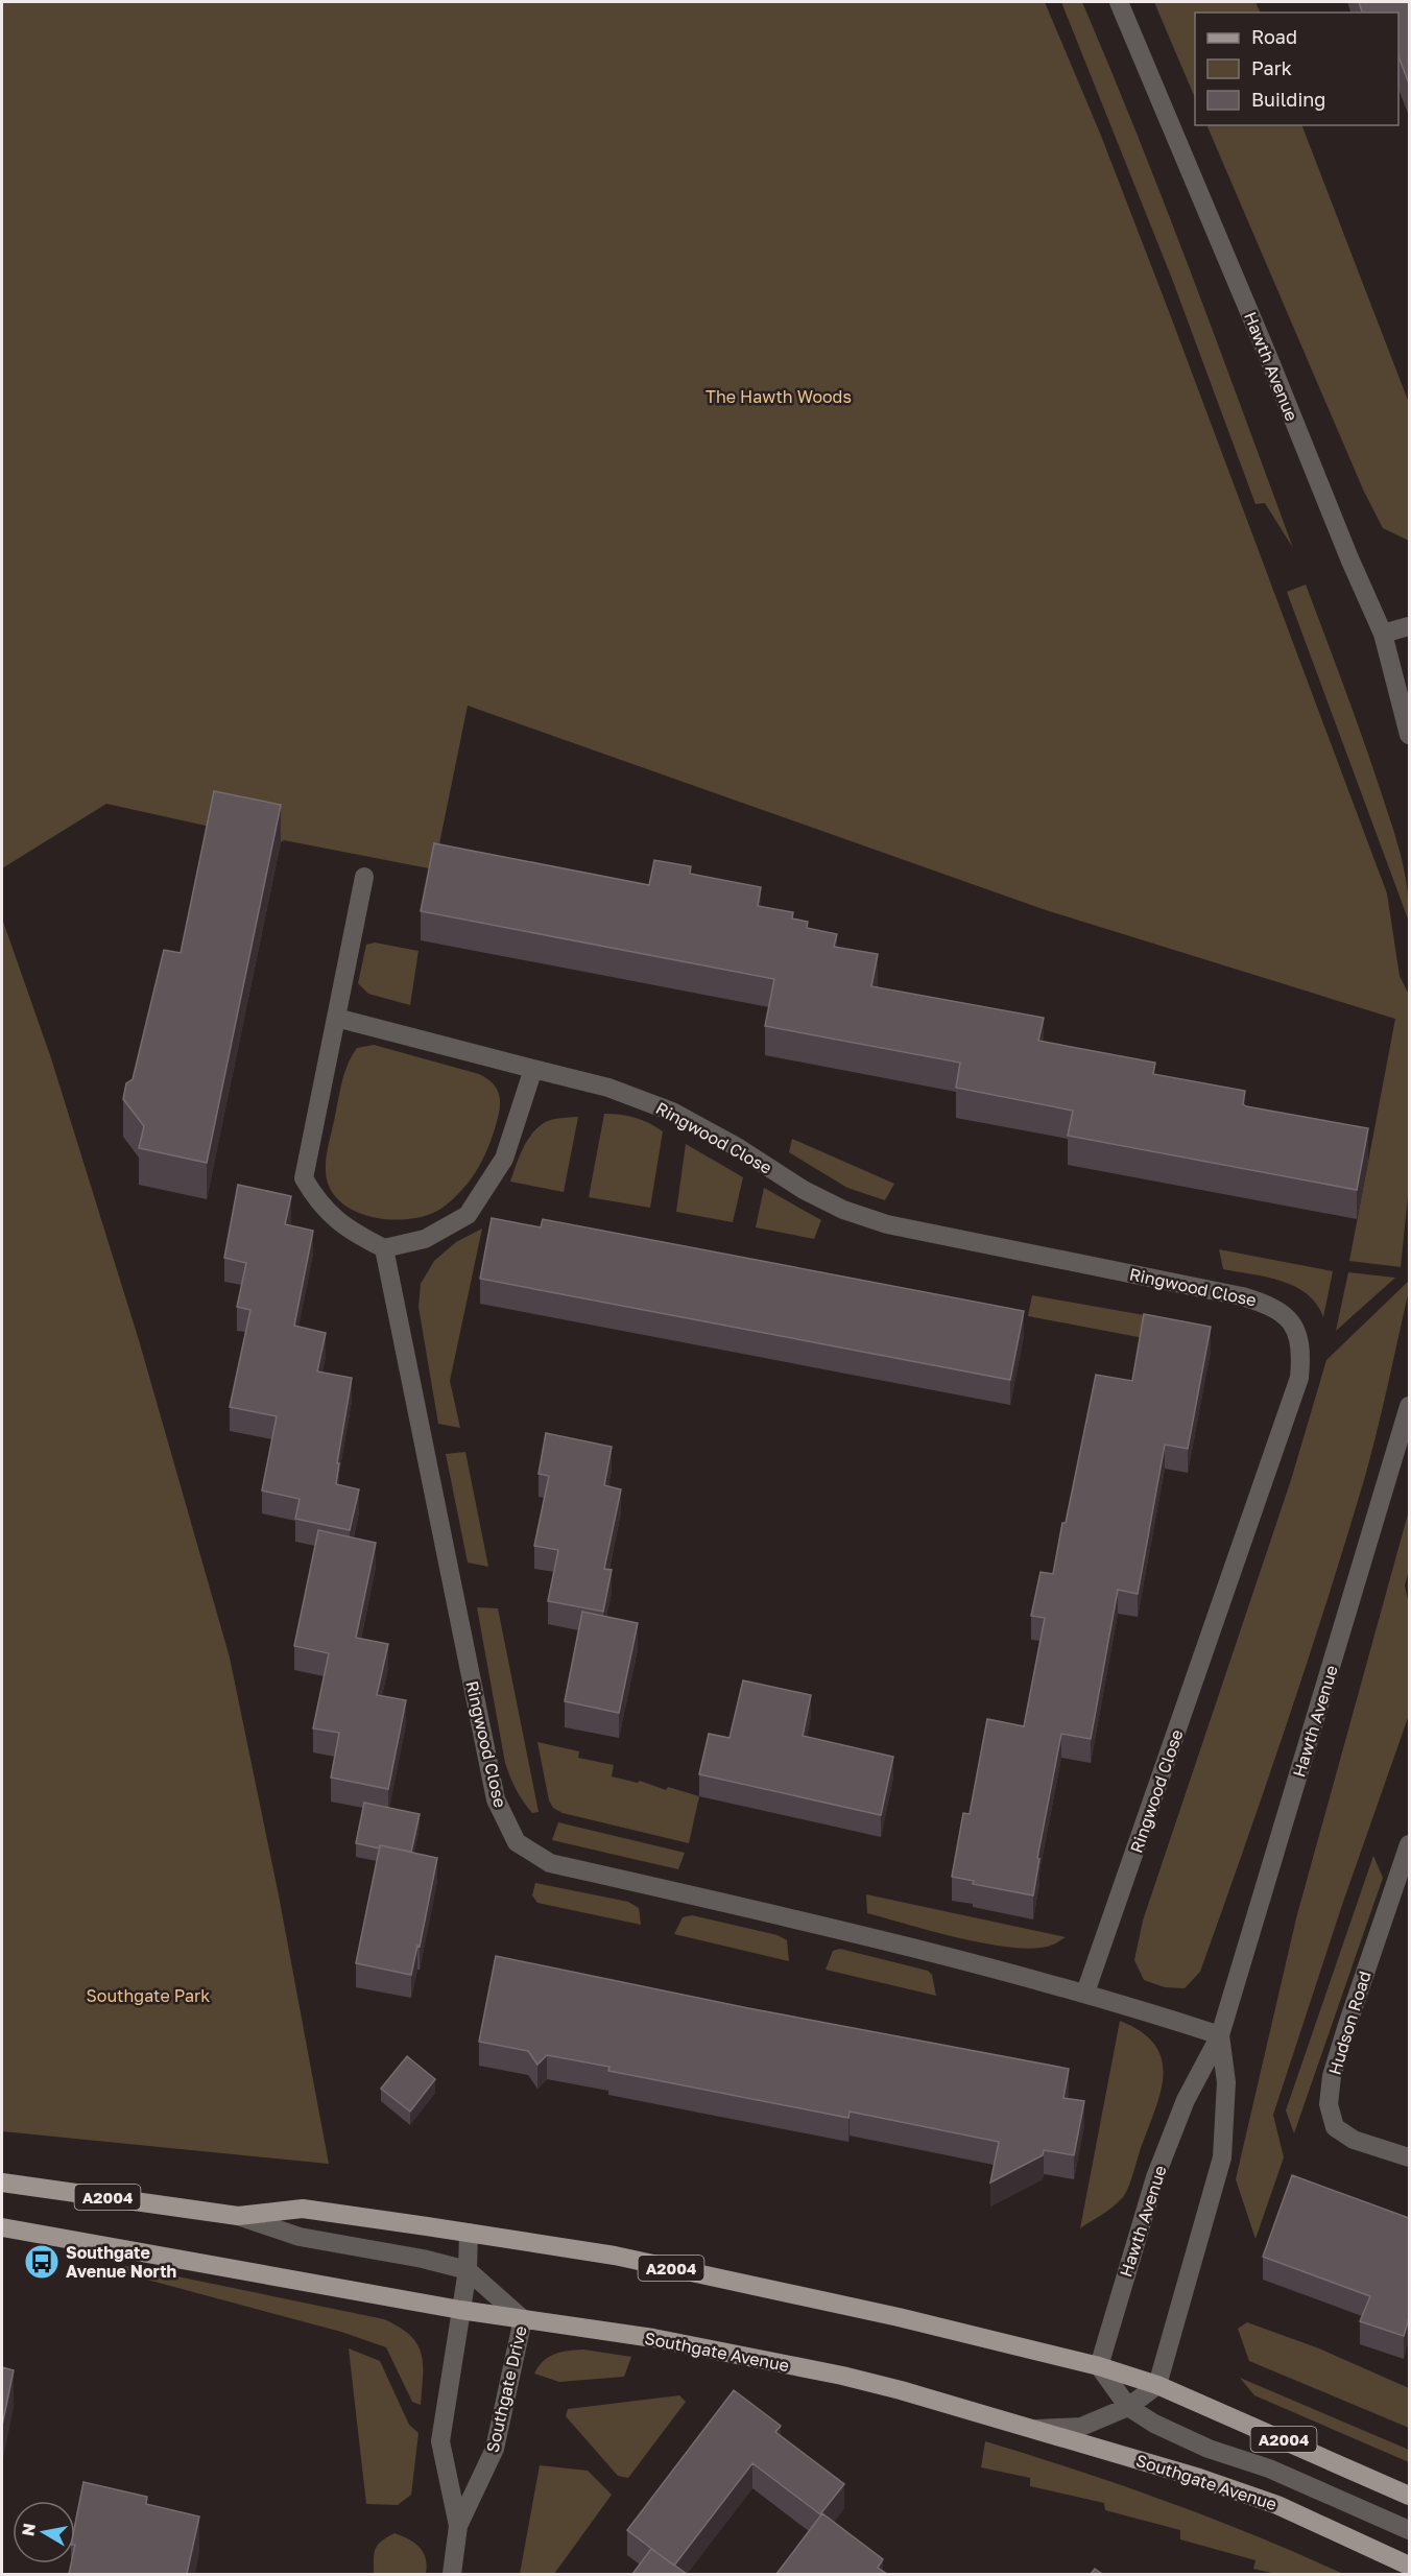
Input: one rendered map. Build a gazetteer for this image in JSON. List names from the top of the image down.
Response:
{
  "streets": {
    "main road": ["A2004", "Southgate Avenue"],
    "street": [
      "Hawth Avenue",
      "Ringwood Close",
      "Hudson Road",
      "Southgate Drive"
    ]
  },
  "crossings": [
    ["Hawth Avenue", "Ringwood Close"],
    ["Hawth Avenue", "A2004"],
    ["A2004", "Southgate Drive"],
    ["Southgate Avenue", "Southgate Drive"]
  ],
  "parks": ["The Hawth Woods", "Southgate Park"],
  "places": {
    "bus stop": ["Southgate Avenue North"]
  },
  "legend": ["Road", "Park", "Building"],
  "north": "left"
}
